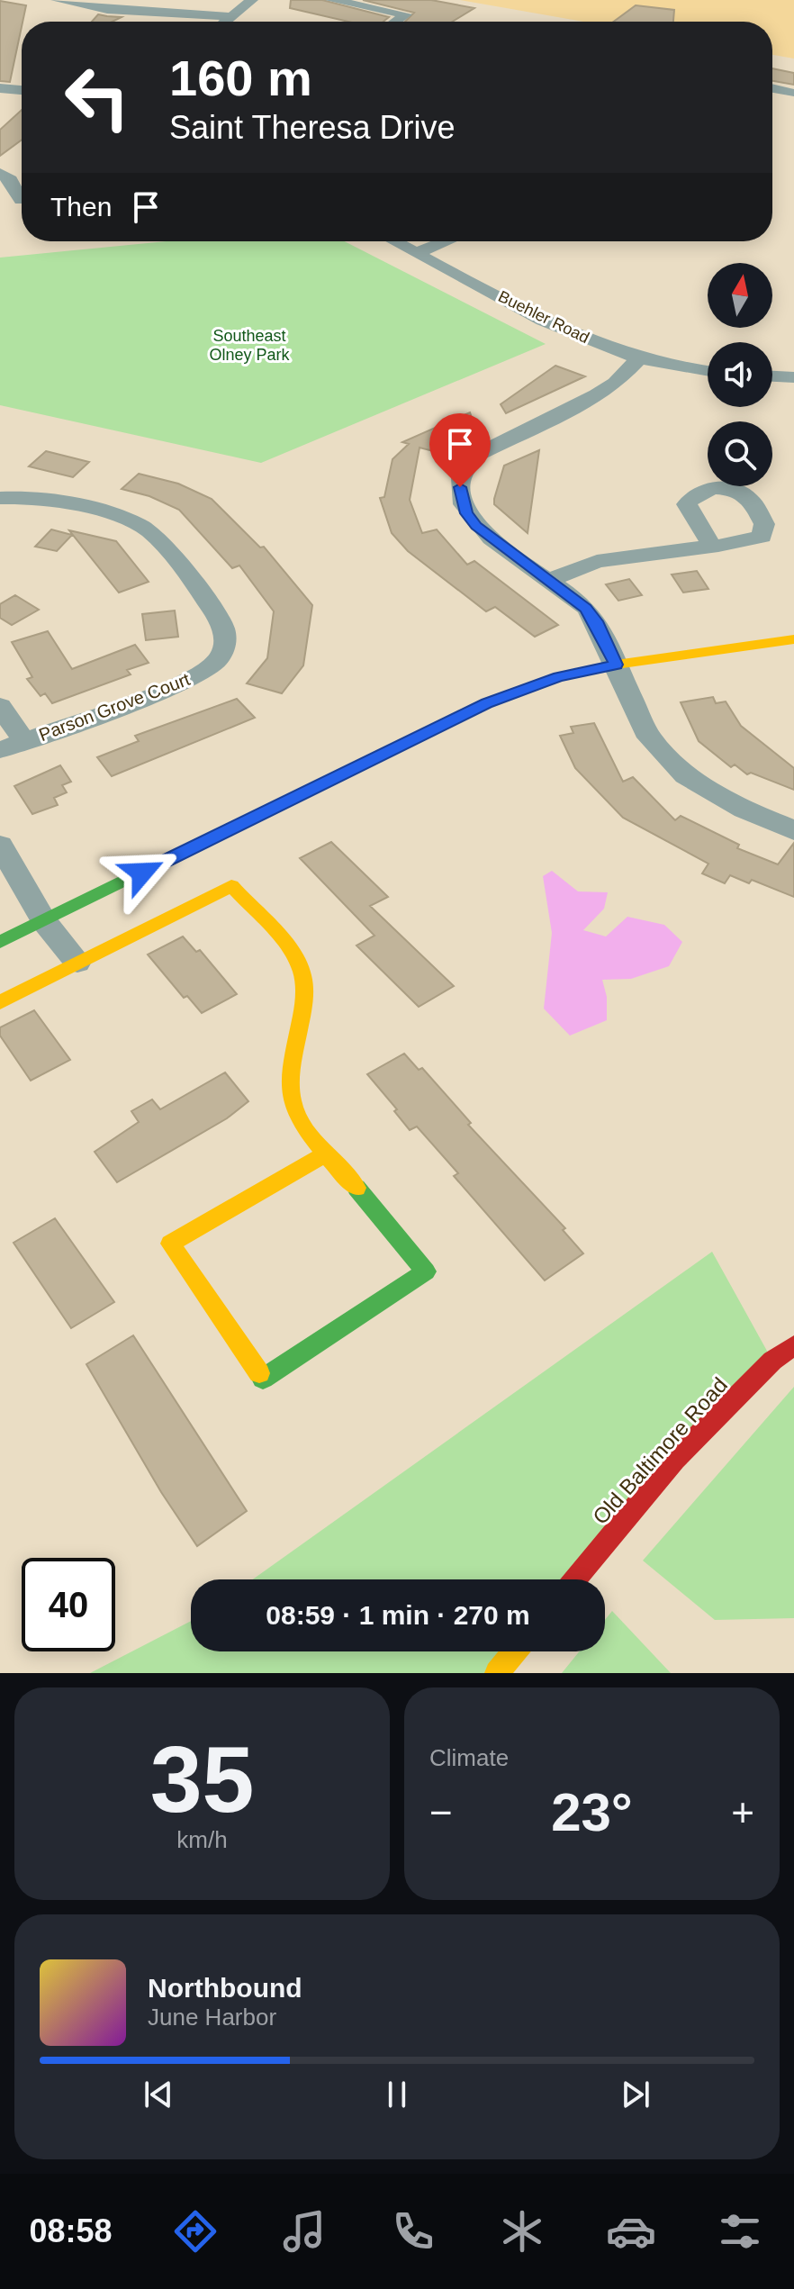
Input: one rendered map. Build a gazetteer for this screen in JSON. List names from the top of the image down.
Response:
{
  "streets": {
    "street": ["Buehler Road", "Parson Grove Court", "Old Baltimore Road"]
  },
  "parks": ["Southeast Olney Park"],
  "north": "top",
  "page": {
    "turn": ["160 m", "Saint Theresa Drive"],
    "then": "Then",
    "limit": "40",
    "trip": "08:59 · 1 min · 270 m",
    "tile": [
      ["35", "km/h"],
      "Climate"
    ],
    "heat": ["−", "23°", "+"],
    "song": ["Northbound", "June Harbor"],
    "tabs": "08:58"
  }
}
